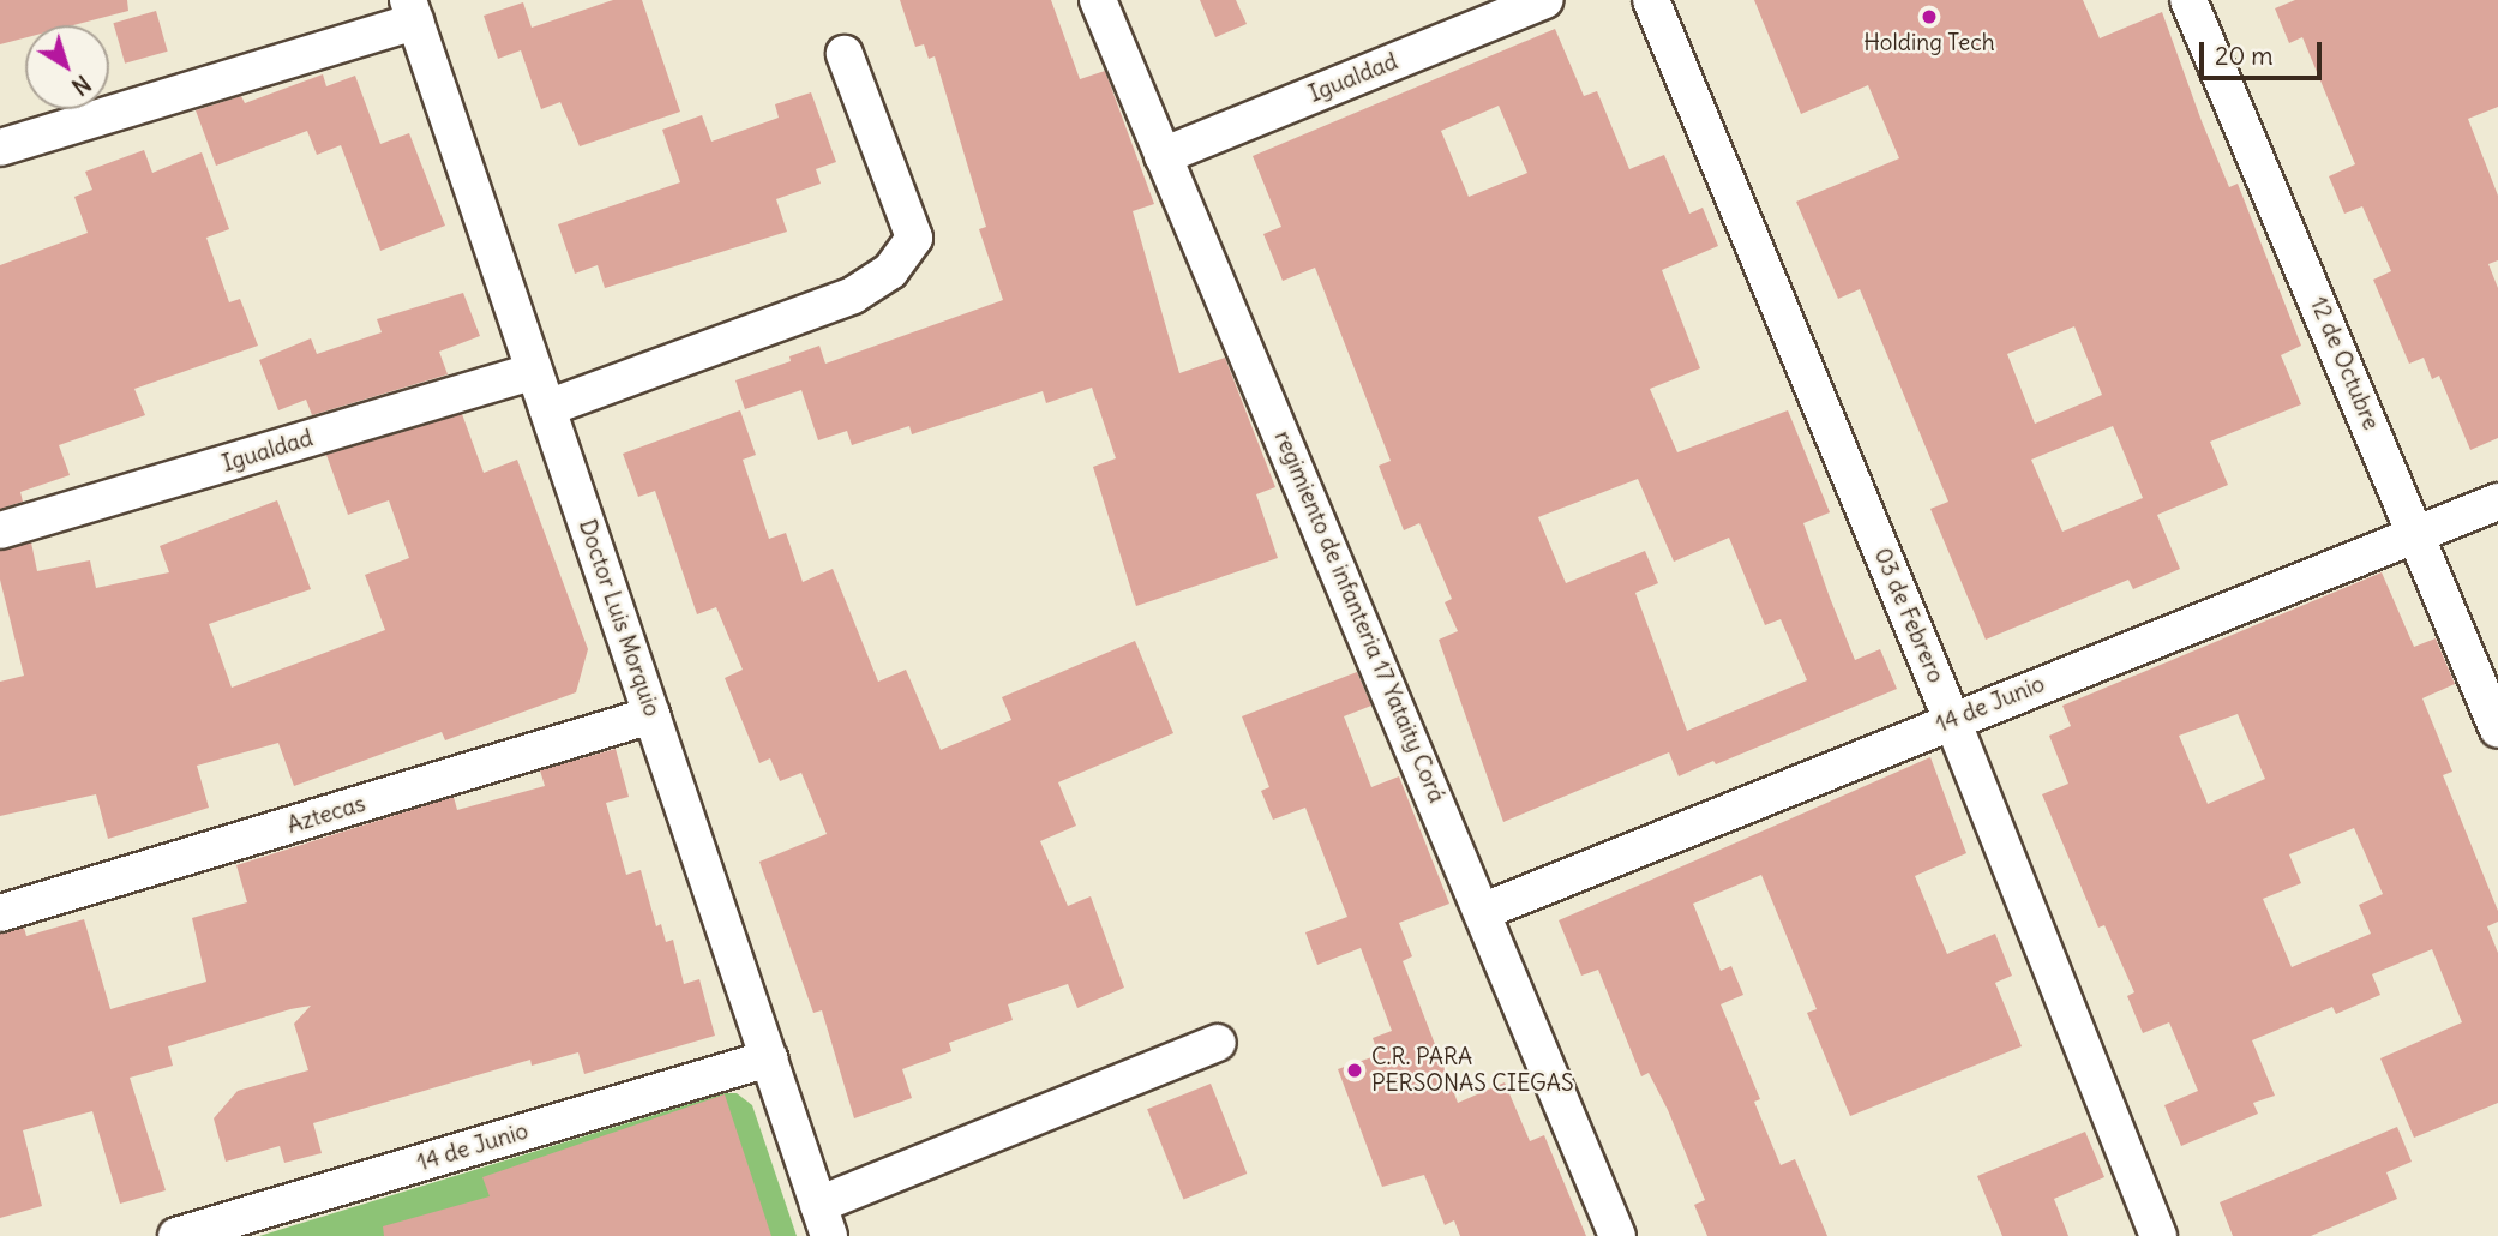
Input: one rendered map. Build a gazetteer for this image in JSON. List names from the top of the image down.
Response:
{
  "streets": {
    "street": [
      "Igualdad",
      "12 de Octubre",
      "03 de Febrero",
      "regimiento de infanteria 17 Yataity Corá",
      "Doctor Luis Morquio",
      "14 de Junio",
      "Aztecas"
    ]
  },
  "crossings": [
    ["Igualdad", "regimiento de infanteria 17 Yataity Corá"],
    ["Igualdad", "Doctor Luis Morquio"],
    ["12 de Octubre", "14 de Junio"],
    ["03 de Febrero", "14 de Junio"],
    ["regimiento de infanteria 17 Yataity Corá", "14 de Junio"],
    ["Doctor Luis Morquio", "14 de Junio"],
    ["Doctor Luis Morquio", "Aztecas"]
  ],
  "places": ["Holding Tech", "C.R. PARA PERSONAS CIEGAS"],
  "scale_bar": "20 m",
  "north": "bottom right"
}
